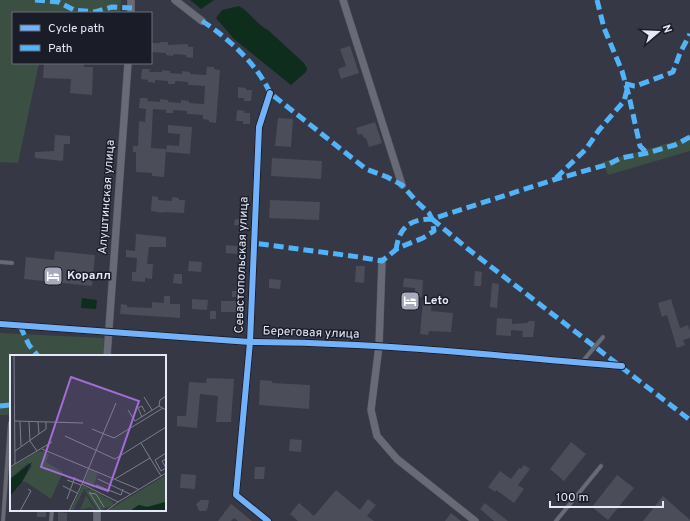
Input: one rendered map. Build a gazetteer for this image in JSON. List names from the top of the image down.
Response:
{
  "streets": {
    "street": ["Алуштинская улица", "Севастопольская улица", "Береговая улица"]
  },
  "crossings": [
    ["Алуштинская улица", "Береговая улица"],
    ["Севастопольская улица", "Береговая улица"]
  ],
  "places": {
    "hotel": ["Коралл", "Leto"]
  },
  "legend": ["Cycle path", "Path"],
  "scale_bar": "100 m",
  "north": "right"
}
